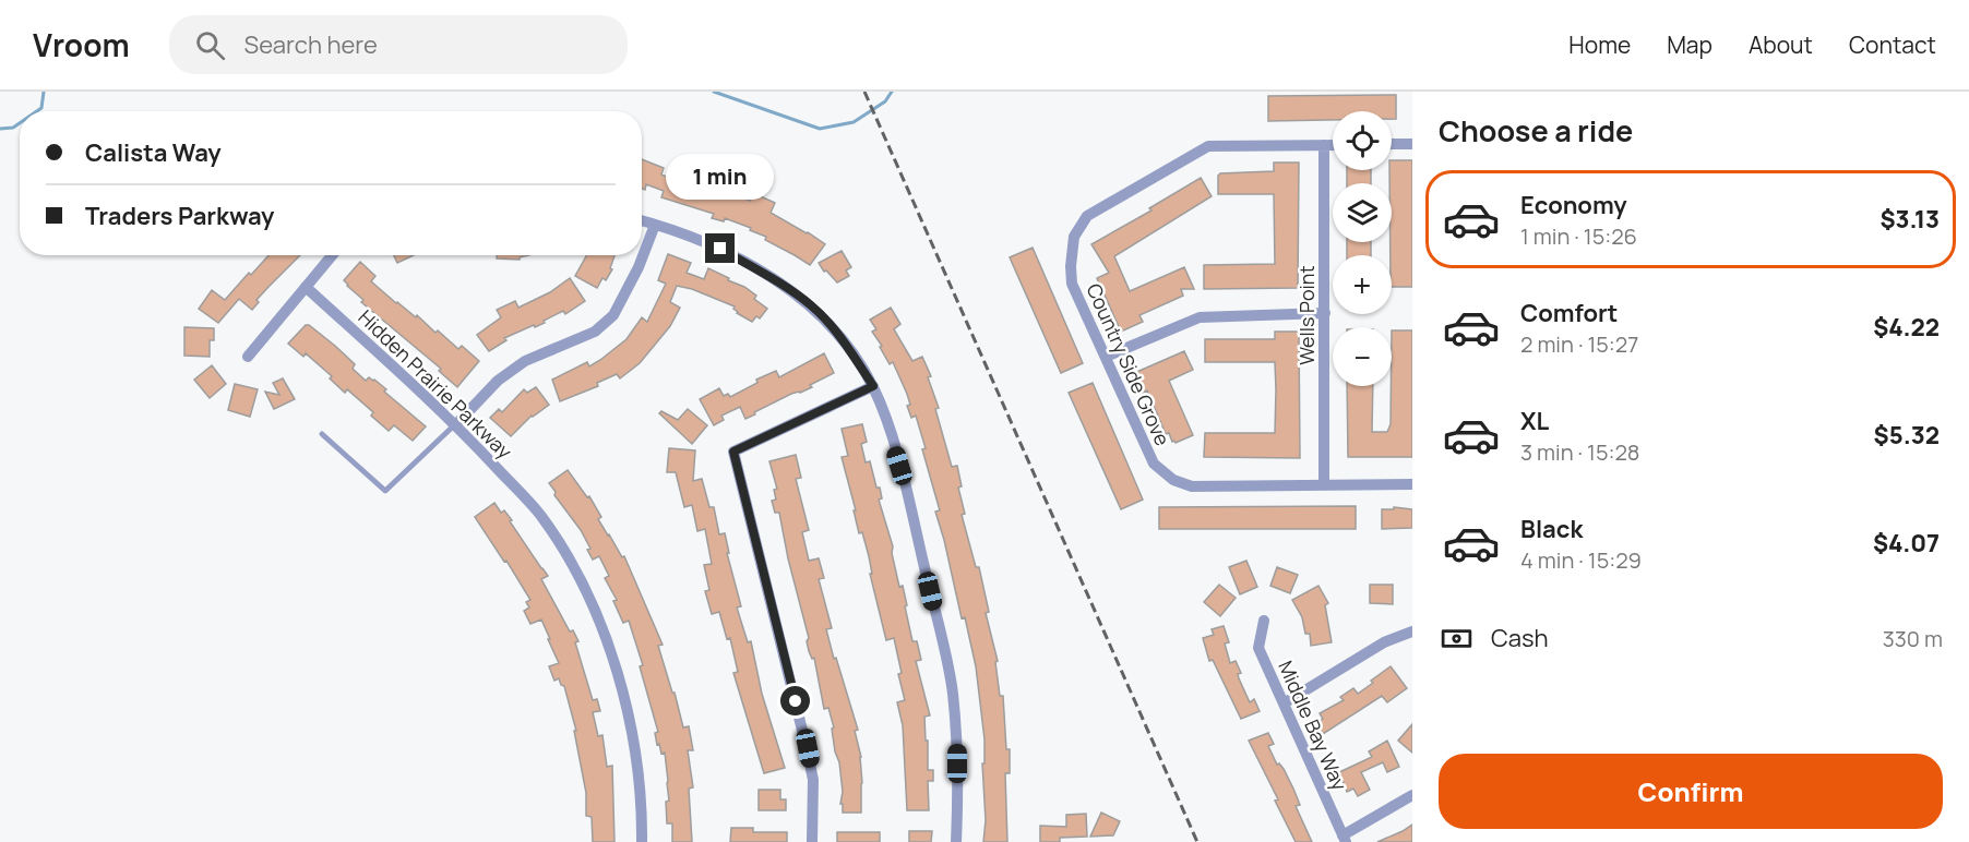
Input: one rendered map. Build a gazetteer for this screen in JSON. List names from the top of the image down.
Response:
{
  "streets": {
    "street": [
      "Wells Point",
      "Country Side Grove",
      "Hidden Prairie Parkway",
      "Middle Bay Way"
    ]
  },
  "crossings": [
    ["Wells Point", "Country Side Grove"]
  ],
  "page": {
    "header": "Vroom",
    "search": "Search here",
    "nav": [
      "Home",
      "Map",
      "About",
      "Contact"
    ],
    "heading": "Choose a ride",
    "map_buttons": ["+", "−"],
    "banner": ["Calista Way", "Traders Parkway"],
    "bubble": "1 min",
    "list": [
      {
        "name": "Economy",
        "note": "1 min · 15:26",
        "value": "$3.13"
      },
      {
        "name": "Comfort",
        "note": "2 min · 15:27",
        "value": "$4.22"
      },
      {
        "name": "XL",
        "note": "3 min · 15:28",
        "value": "$5.32"
      },
      {
        "name": "Black",
        "note": "4 min · 15:29",
        "value": "$4.07"
      }
    ],
    "pay": ["Cash", "330 m"],
    "buttons": "Confirm"
  }
}
